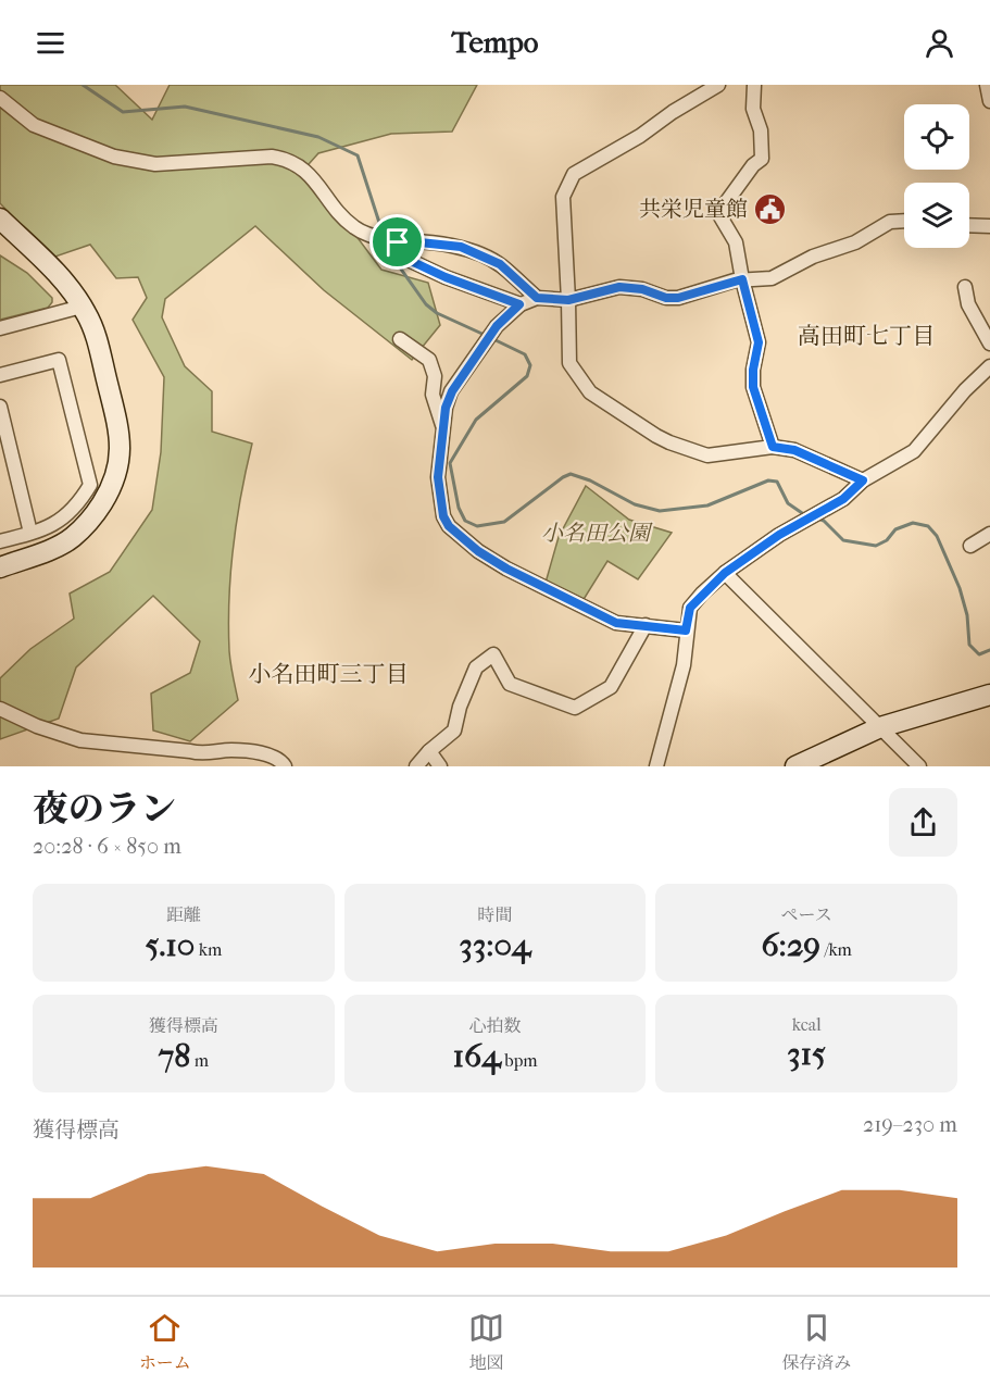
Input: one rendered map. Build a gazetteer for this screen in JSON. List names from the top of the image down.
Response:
{
  "districts": ["高田町七丁目", "小名田町三丁目"],
  "parks": ["小名田公園"],
  "places": {
    "public building": ["共栄児童館"]
  },
  "page": {
    "header": "Tempo",
    "heading": ["夜のラン", "20:28 · 6 × 850 m"],
    "stats": [
      ["距離", "5.10 km"],
      ["時間", "33:04"],
      ["ペース", "6:29 /km"],
      ["獲得標高", "78 m"],
      ["心拍数", "164 bpm"],
      ["kcal", "315"]
    ],
    "chart": ["獲得標高", "219–230 m"],
    "tabs": ["ホーム", "地図", "保存済み"]
  }
}
